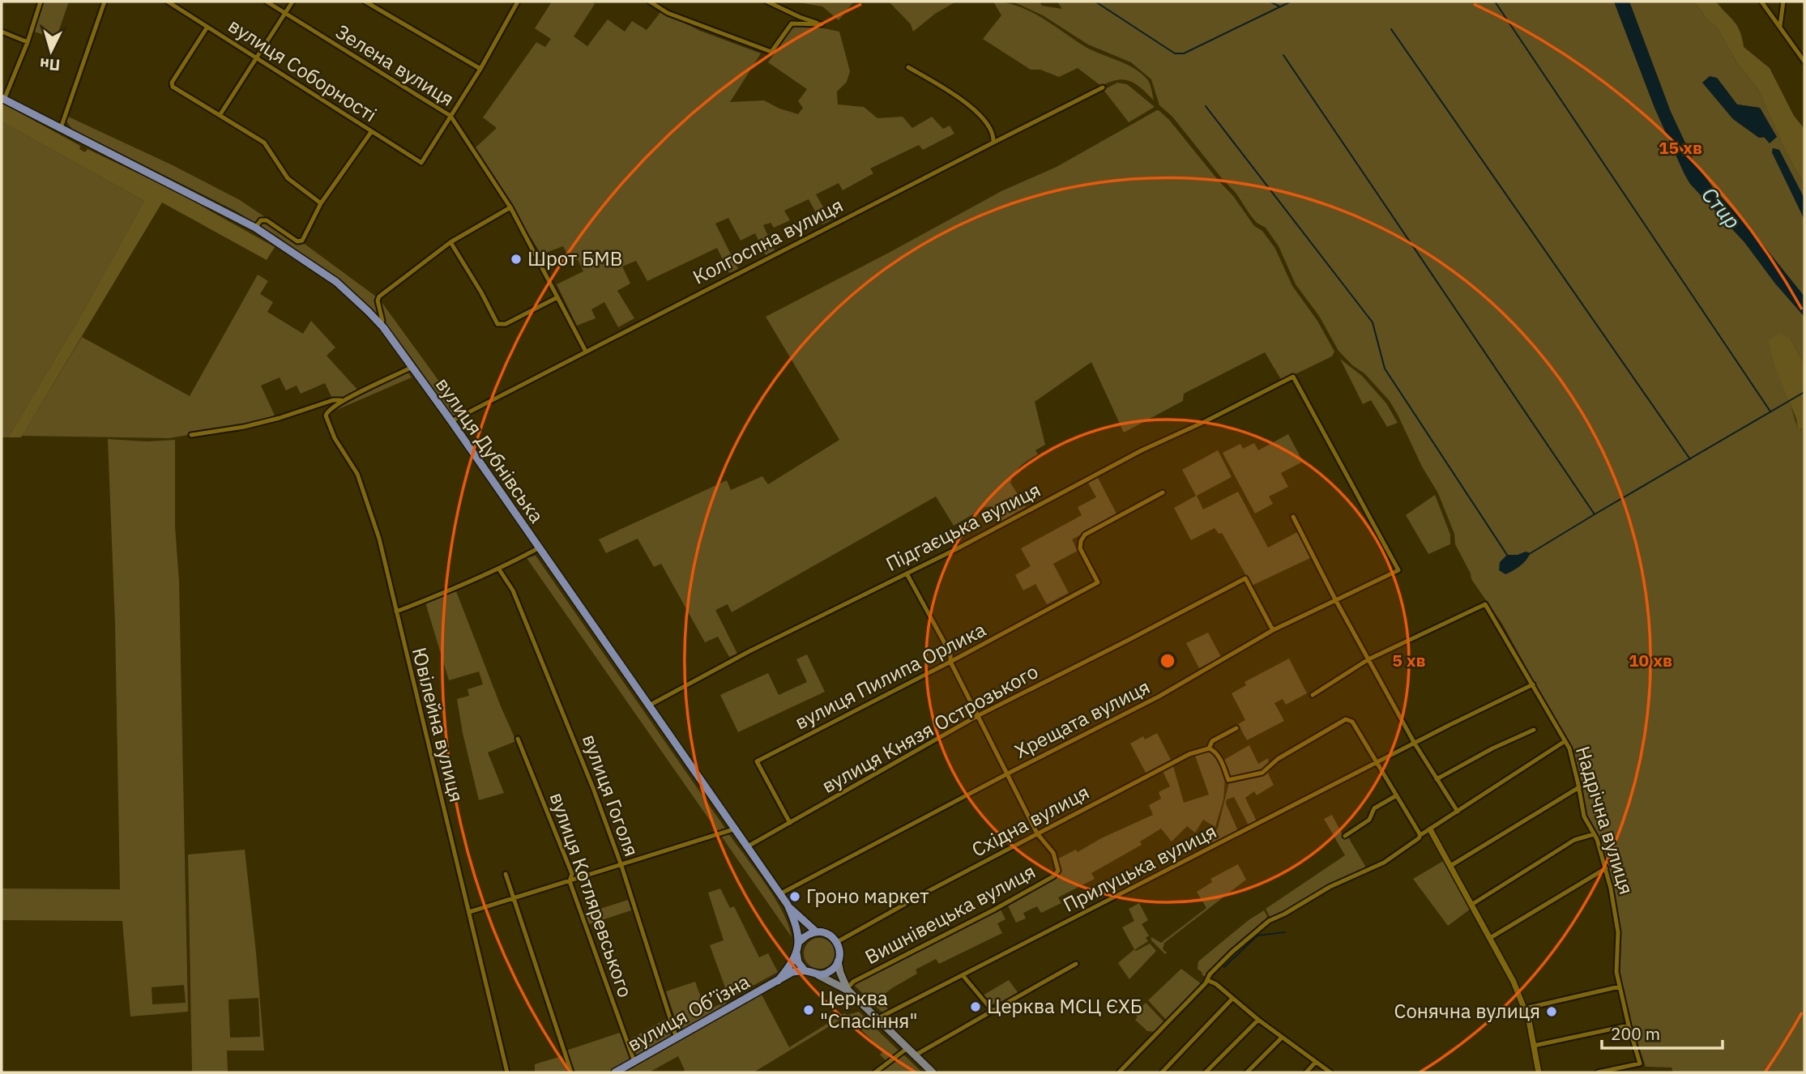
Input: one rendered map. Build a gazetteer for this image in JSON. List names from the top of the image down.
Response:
{
  "streets": {
    "highway": ["вулиця Дубнівська", "вулиця Об’їзна"],
    "street": [
      "Зелена вулиця",
      "вулиця Соборності",
      "Колгоспна вулиця",
      "Підгаєцька вулиця",
      "вулиця Пилипа Орлика",
      "Хрещата вулиця",
      "Ювілейна вулиця",
      "вулиця Князя Острозького",
      "вулиця Гоголя",
      "Надрічна вулиця",
      "Східна вулиця",
      "Прилуцька вулиця",
      "вулиця Котляревського",
      "Вишнівецька вулиця"
    ]
  },
  "crossings": [
    ["Зелена вулиця", "вулиця Соборності"],
    ["Зелена вулиця", "Колгоспна вулиця"],
    ["Колгоспна вулиця", "вулиця Дубнівська"],
    ["вулиця Дубнівська", "Підгаєцька вулиця"],
    ["вулиця Дубнівська", "Хрещата вулиця"],
    ["вулиця Дубнівська", "вулиця Князя Острозького"],
    ["Підгаєцька вулиця", "Хрещата вулиця"],
    ["вулиця Пилипа Орлика", "вулиця Князя Острозького"],
    ["Хрещата вулиця", "вулиця Князя Острозького"],
    ["вулиця Гоголя", "вулиця Об’їзна"],
    ["Надрічна вулиця", "Прилуцька вулиця"],
    ["Східна вулиця", "Вишнівецька вулиця"],
    ["Східна вулиця", "вулиця Об’їзна"],
    ["вулиця Котляревського", "вулиця Об’їзна"]
  ],
  "water": ["Стир"],
  "places": [
    "Шрот БМВ",
    "Гроно маркет",
    "Церква МСЦ ЄХБ",
    "Церква \"Спасіння\"",
    "Сонячна вулиця"
  ],
  "scale_bar": "200 m",
  "north": "bottom",
  "rings": ["15 хв", "5 хв", "10 хв"]
}
